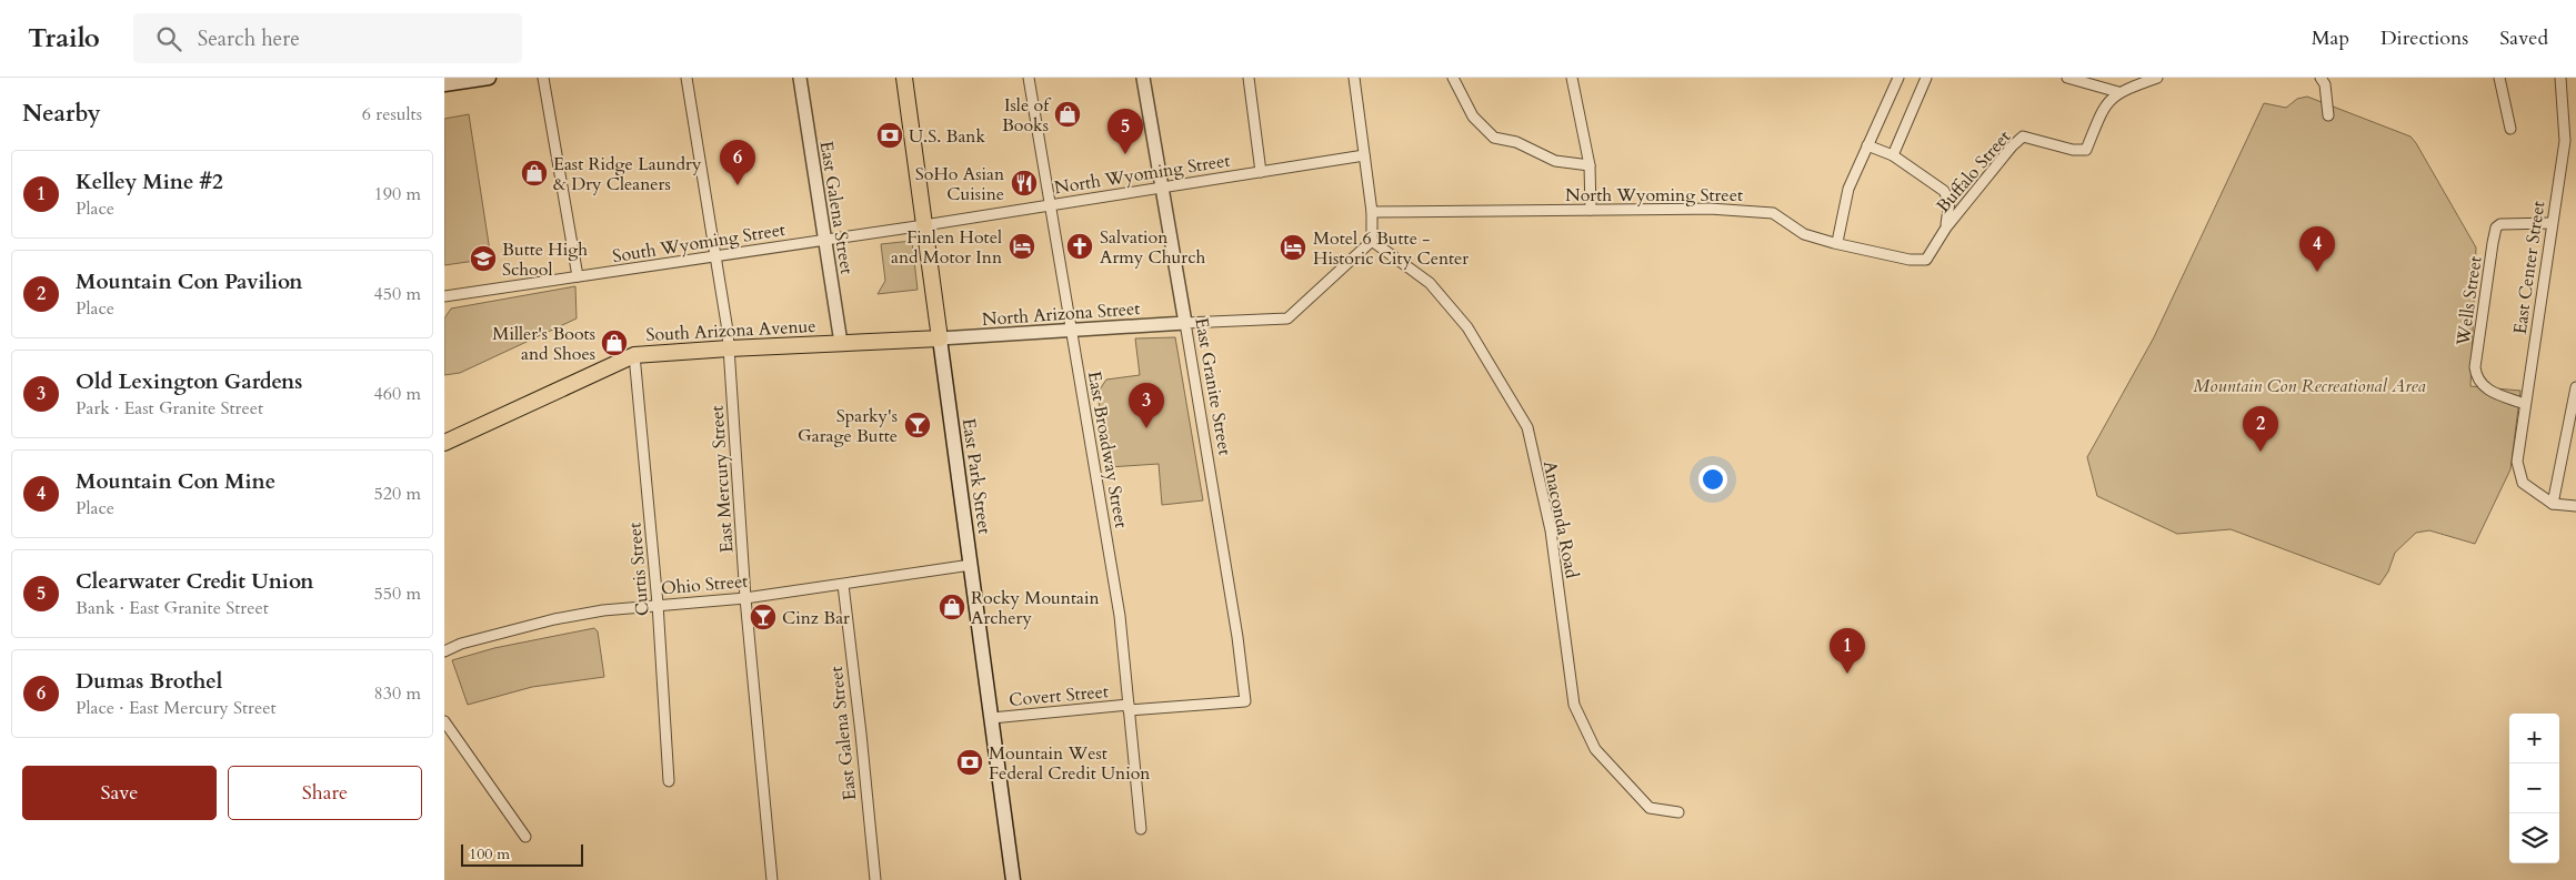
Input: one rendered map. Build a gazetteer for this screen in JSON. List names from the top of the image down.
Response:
{
  "streets": {
    "main road": ["South Arizona Avenue", "East Park Street"],
    "street": [
      "Buffalo Street",
      "North Wyoming Street",
      "East Galena Street",
      "South Wyoming Street",
      "East Center Street",
      "Wells Street",
      "North Arizona Street",
      "East Granite Street",
      "East Broadway Street",
      "East Mercury Street",
      "Anaconda Road",
      "Curtis Street",
      "Ohio Street",
      "Covert Street"
    ]
  },
  "crossings": [
    ["Buffalo Street", "North Wyoming Street"],
    ["North Wyoming Street", "South Wyoming Street"],
    ["North Wyoming Street", "East Granite Street"],
    ["North Wyoming Street", "East Broadway Street"],
    ["North Wyoming Street", "East Park Street"],
    ["East Galena Street", "South Wyoming Street"],
    ["East Galena Street", "South Arizona Avenue"],
    ["East Galena Street", "Ohio Street"],
    ["South Wyoming Street", "East Park Street"],
    ["South Wyoming Street", "East Mercury Street"],
    ["East Center Street", "Wells Street"],
    ["North Arizona Street", "South Arizona Avenue"],
    ["North Arizona Street", "East Granite Street"],
    ["North Arizona Street", "East Broadway Street"],
    ["North Arizona Street", "East Park Street"],
    ["South Arizona Avenue", "East Park Street"],
    ["South Arizona Avenue", "East Mercury Street"],
    ["South Arizona Avenue", "Curtis Street"],
    ["East Granite Street", "Covert Street"],
    ["East Broadway Street", "Covert Street"],
    ["East Park Street", "Ohio Street"],
    ["East Park Street", "Covert Street"],
    ["East Mercury Street", "Ohio Street"],
    ["Curtis Street", "Ohio Street"]
  ],
  "parks": ["Mountain Con Recreational Area"],
  "places": {
    "shop": [
      "Isle of Books",
      "East Ridge Laundry & Dry Cleaners",
      "Miller's Boots and Shoes",
      "Rocky Mountain Archery"
    ],
    "bank": ["U.S. Bank", "Mountain West Federal Credit Union"],
    "restaurant": ["SoHo Asian Cuisine"],
    "hotel": ["Finlen Hotel and Motor Inn", "Motel 6 Butte - Historic City Center"],
    "church": ["Salvation Army Church"],
    "school or university": ["Butte High School"],
    "bar": ["Sparky's Garage Butte", "Cinz Bar"]
  },
  "scale_bar": "100 m",
  "page": {
    "header": "Trailo",
    "search": "Search here",
    "nav": ["Map", "Directions", "Saved"],
    "heading": ["Nearby", "6 results"],
    "pins": [
      "5",
      "6",
      "4",
      "3",
      "2",
      "1"
    ],
    "list": [
      {
        "mark": "1",
        "name": "Kelley Mine #2",
        "note": "Place",
        "value": "190 m"
      },
      {
        "mark": "2",
        "name": "Mountain Con Pavilion",
        "note": "Place",
        "value": "450 m"
      },
      {
        "mark": "3",
        "name": "Old Lexington Gardens",
        "note": "Park · East Granite Street",
        "value": "460 m"
      },
      {
        "mark": "4",
        "name": "Mountain Con Mine",
        "note": "Place",
        "value": "520 m"
      },
      {
        "mark": "5",
        "name": "Clearwater Credit Union",
        "note": "Bank · East Granite Street",
        "value": "550 m"
      },
      {
        "mark": "6",
        "name": "Dumas Brothel",
        "note": "Place · East Mercury Street",
        "value": "830 m"
      }
    ],
    "map_buttons": ["+", "−"],
    "buttons": ["Save", "Share"],
    "scale": "100 m"
  }
}
